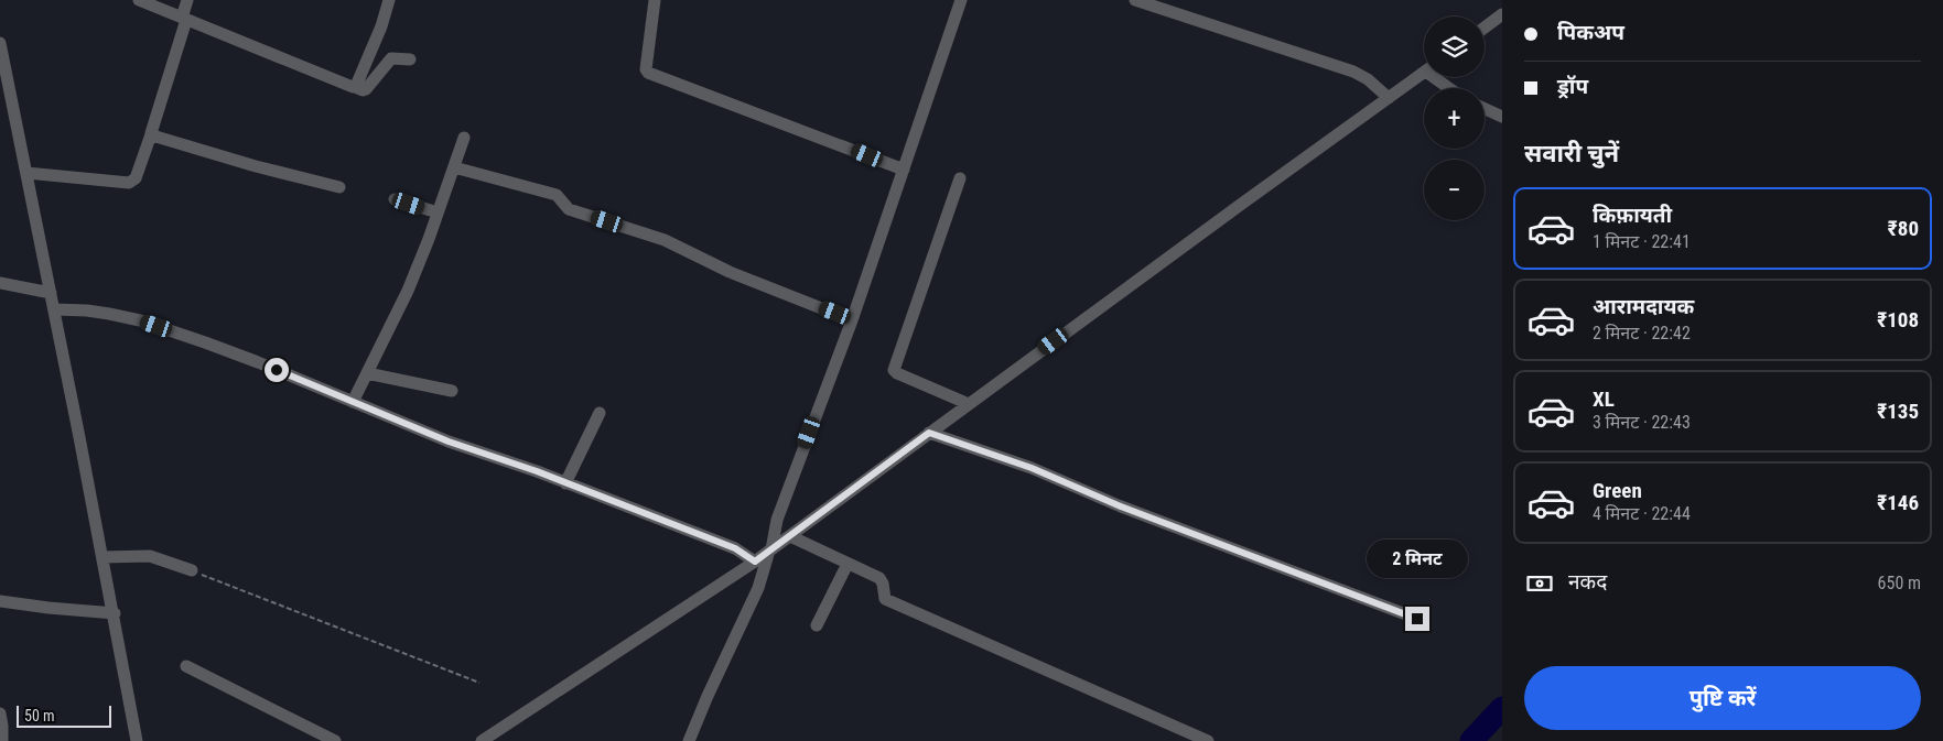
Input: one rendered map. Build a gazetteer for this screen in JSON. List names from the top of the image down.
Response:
{
  "scale_bar": "50 m",
  "page": {
    "banner": ["पिकअप", "ड्रॉप"],
    "map_buttons": ["+", "−"],
    "heading": "सवारी चुनें",
    "list": [
      {
        "name": "किफ़ायती",
        "note": "1 मिनट · 22:41",
        "value": "₹80"
      },
      {
        "name": "आरामदायक",
        "note": "2 मिनट · 22:42",
        "value": "₹108"
      },
      {
        "name": "XL",
        "note": "3 मिनट · 22:43",
        "value": "₹135"
      },
      {
        "name": "Green",
        "note": "4 मिनट · 22:44",
        "value": "₹146"
      }
    ],
    "bubble": "2 मिनट",
    "pay": ["नकद", "650 m"],
    "buttons": "पुष्टि करें",
    "scale": "50 m"
  }
}
